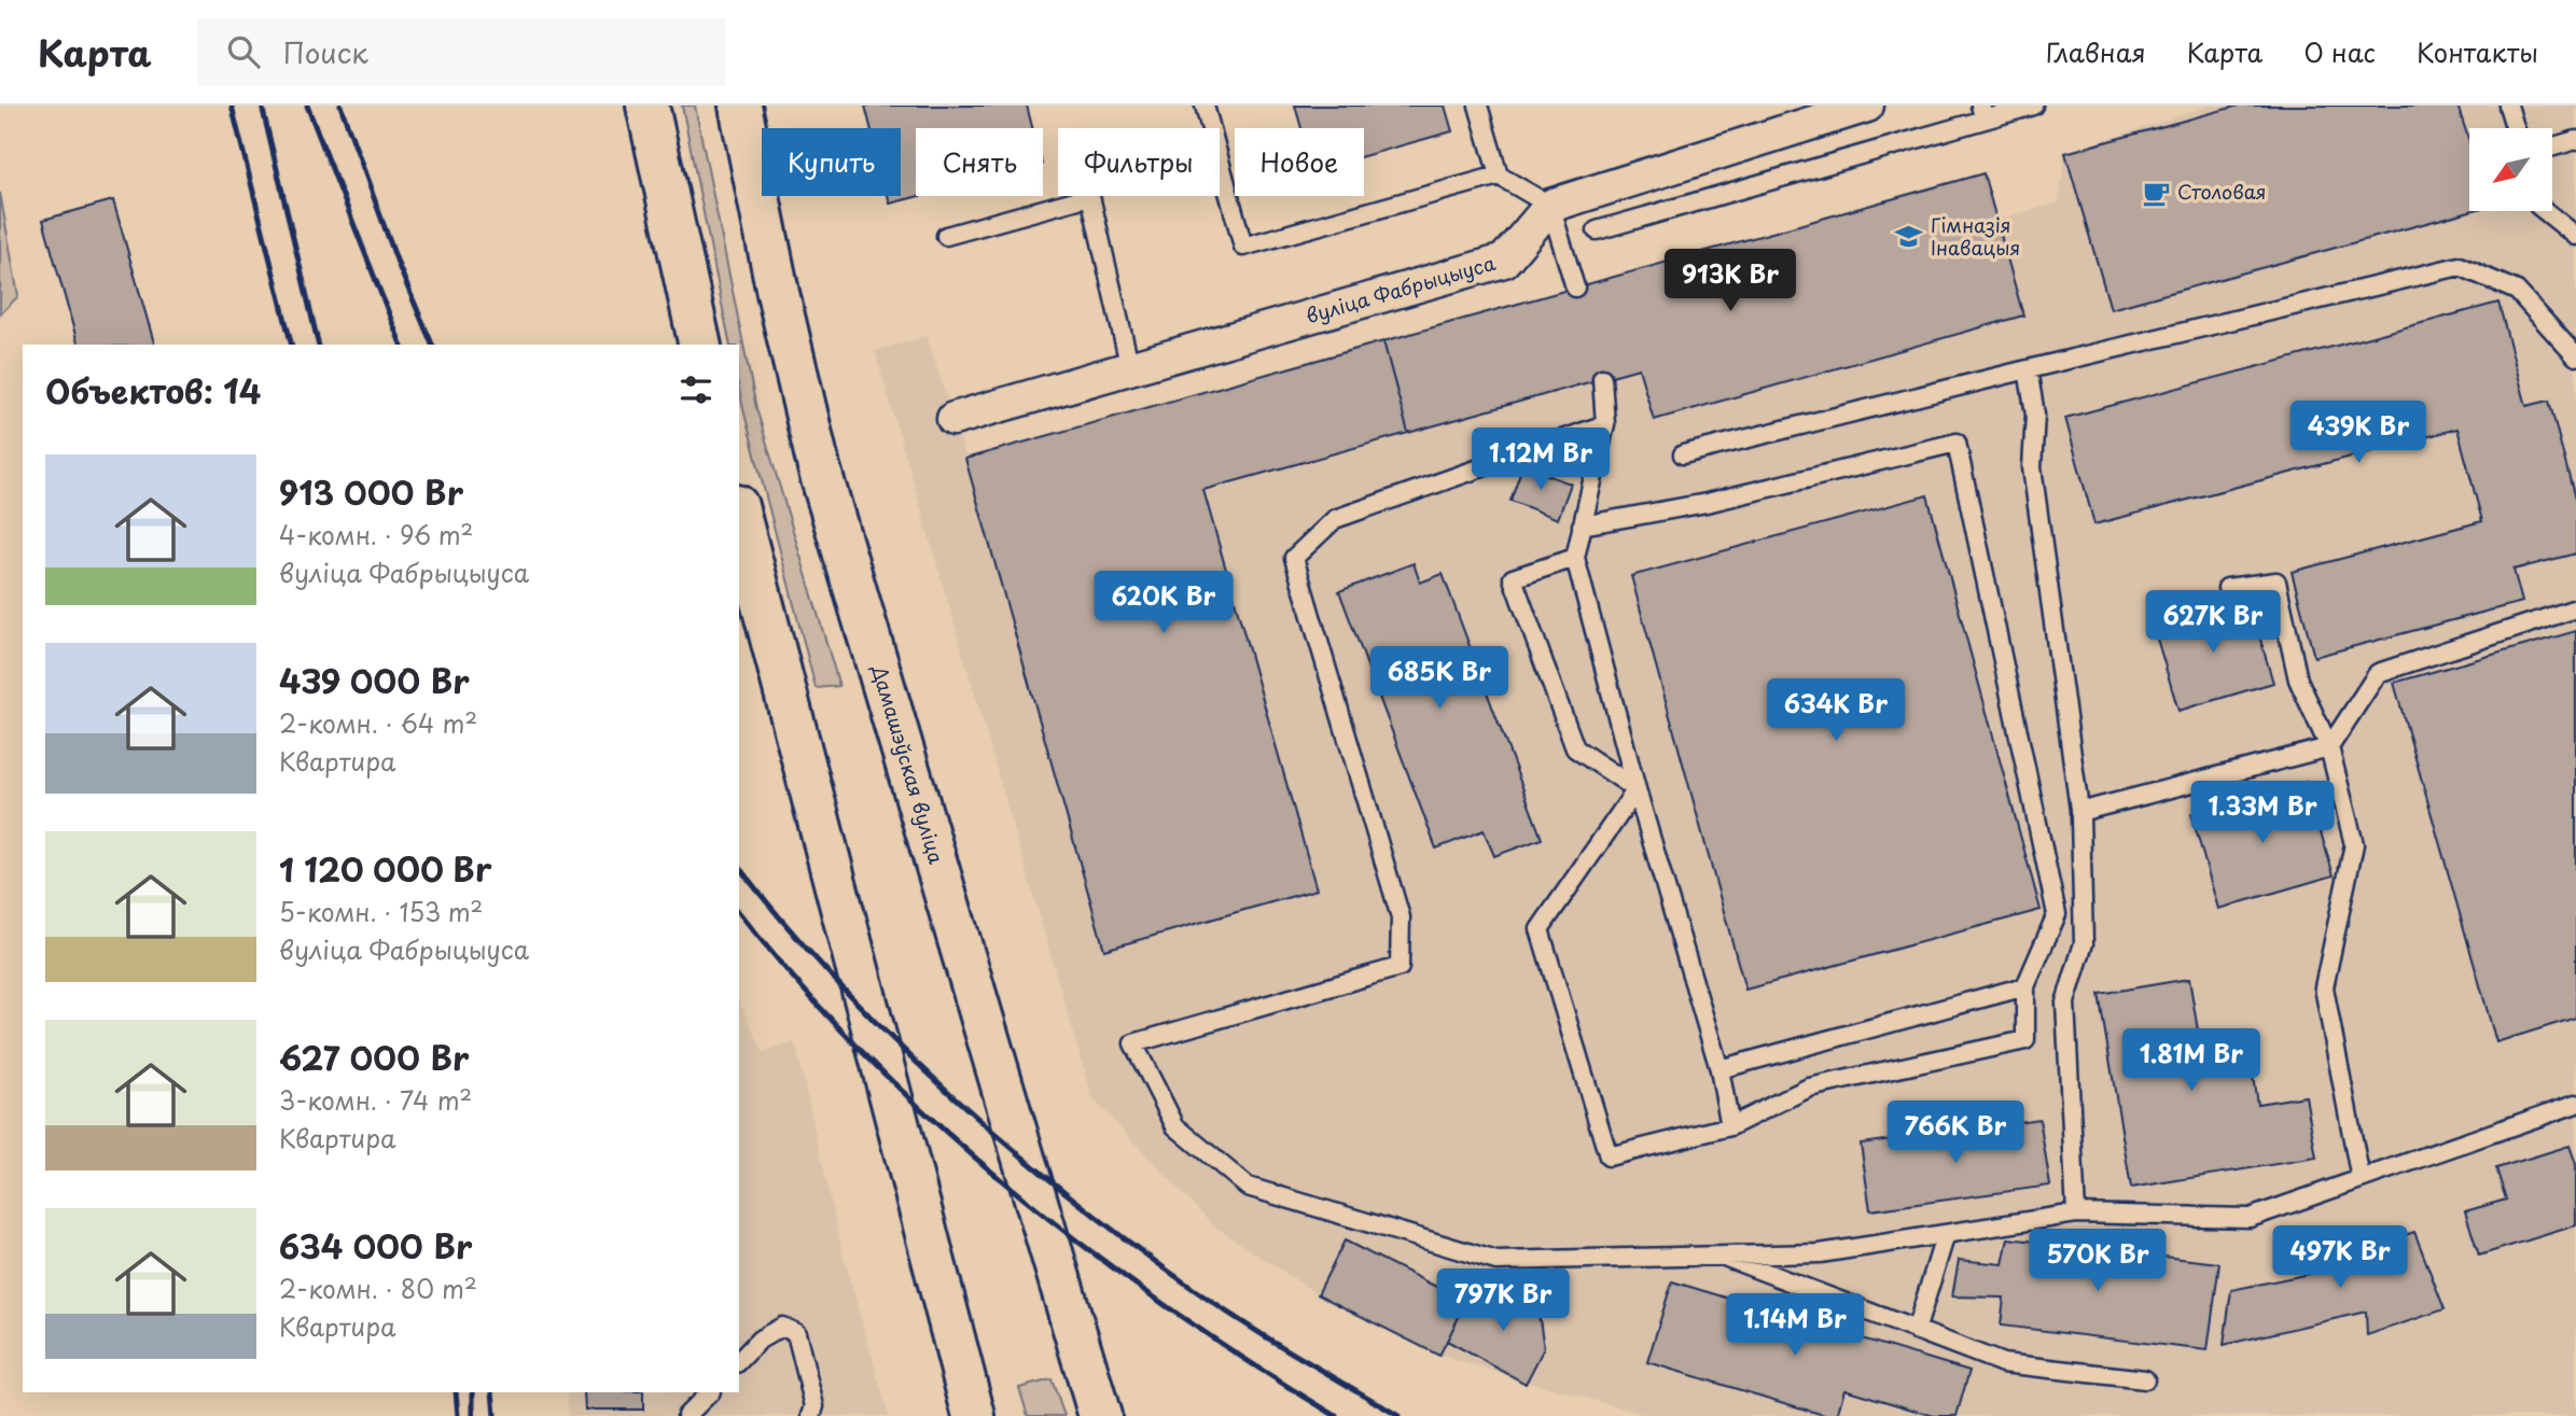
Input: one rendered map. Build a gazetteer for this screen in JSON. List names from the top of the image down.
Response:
{
  "streets": {
    "main road": ["Дамашэўская вуліца"],
    "street": ["вуліца Фабрыцыуса"]
  },
  "places": {
    "cafe": ["Столовая"],
    "school or university": ["Гімназія Інавацыя"]
  },
  "north": "bottom left",
  "page": {
    "header": "Карта",
    "search": "Поиск",
    "nav": [
      "Главная",
      "Карта",
      "О нас",
      "Контакты"
    ],
    "chip": [
      "Купить",
      "Снять",
      "Фильтры",
      "Новое"
    ],
    "price": [
      "913K Br",
      "439K Br",
      "1.12M Br",
      "620K Br",
      "627K Br",
      "685K Br",
      "634K Br",
      "1.33M Br",
      "1.81M Br",
      "766K Br",
      "497K Br",
      "570K Br",
      "797K Br",
      "1.14M Br"
    ],
    "heading": "Объектов: 14",
    "list": [
      {
        "name": "913 000 Br",
        "note": "4-комн. · 96 m² · вуліца Фабрыцыуса"
      },
      {
        "name": "439 000 Br",
        "note": "2-комн. · 64 m² · Квартира"
      },
      {
        "name": "1 120 000 Br",
        "note": "5-комн. · 153 m² · вуліца Фабрыцыуса"
      },
      {
        "name": "627 000 Br",
        "note": "3-комн. · 74 m² · Квартира"
      },
      {
        "name": "634 000 Br",
        "note": "2-комн. · 80 m² · Квартира"
      }
    ]
  }
}
